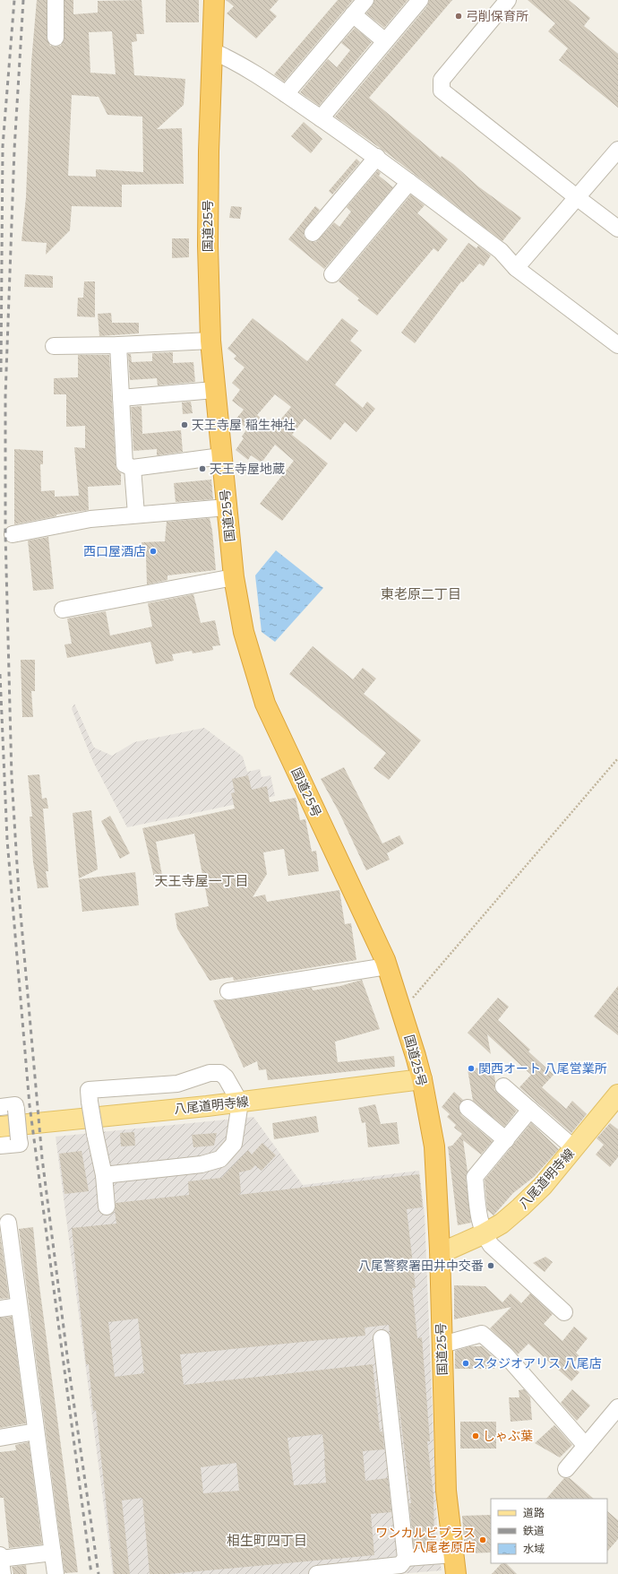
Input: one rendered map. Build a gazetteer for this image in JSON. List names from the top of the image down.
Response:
{
  "streets": {
    "highway": ["国道25号"],
    "main road": ["八尾道明寺線"]
  },
  "crossings": [
    ["国道25号", "八尾道明寺線"]
  ],
  "districts": ["東老原二丁目", "天王寺屋一丁目", "相生町四丁目"],
  "places": [
    "弓削保育所",
    "天王寺屋 稲生神社",
    "天王寺屋地蔵",
    "西口屋酒店",
    "関西オート 八尾営業所",
    "八尾警察署田井中交番",
    "スタジオアリス 八尾店",
    "しゃぶ葉",
    "ワンカルビプラス 八尾老原店"
  ],
  "legend": ["道路", "鉄道", "水域"]
}
